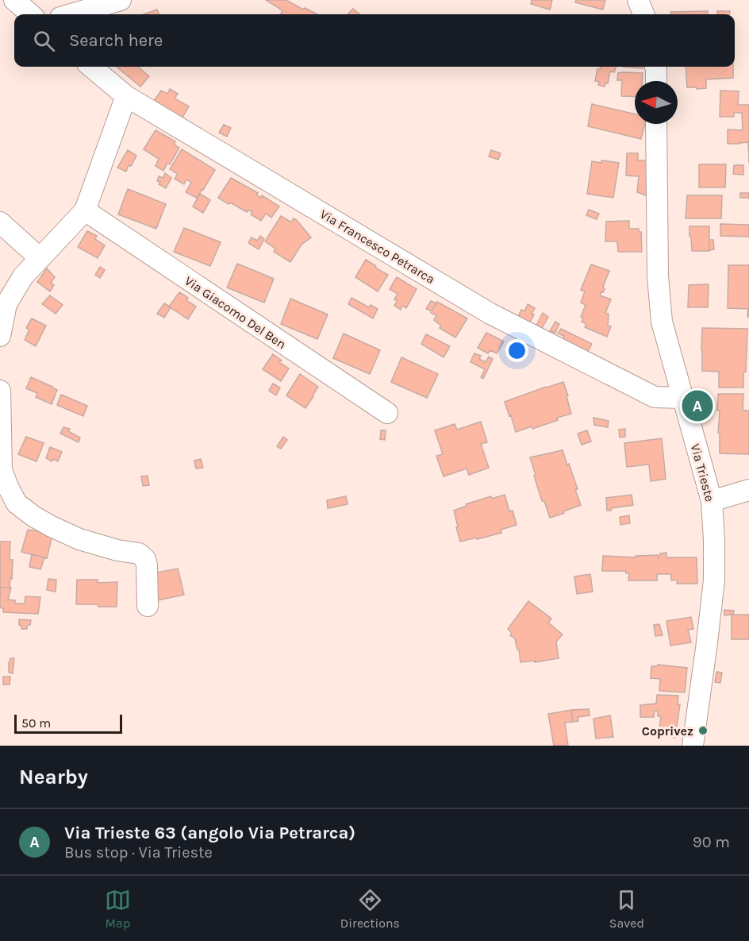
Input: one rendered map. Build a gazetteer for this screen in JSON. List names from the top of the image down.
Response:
{
  "streets": {
    "street": ["Via Francesco Petrarca", "Via Giacomo Del Ben", "Via Trieste"]
  },
  "crossings": [
    ["Via Francesco Petrarca", "Via Trieste"]
  ],
  "places": ["Coprivez"],
  "scale_bar": "50 m",
  "north": "left",
  "page": {
    "search": "Search here",
    "pins": "A",
    "scale": "50 m",
    "heading": "Nearby",
    "list": [
      {
        "mark": "A",
        "name": "Via Trieste 63 (angolo Via Petrarca)",
        "note": "Bus stop · Via Trieste",
        "value": "90 m"
      }
    ],
    "nav": ["Map", "Directions", "Saved"]
  }
}
